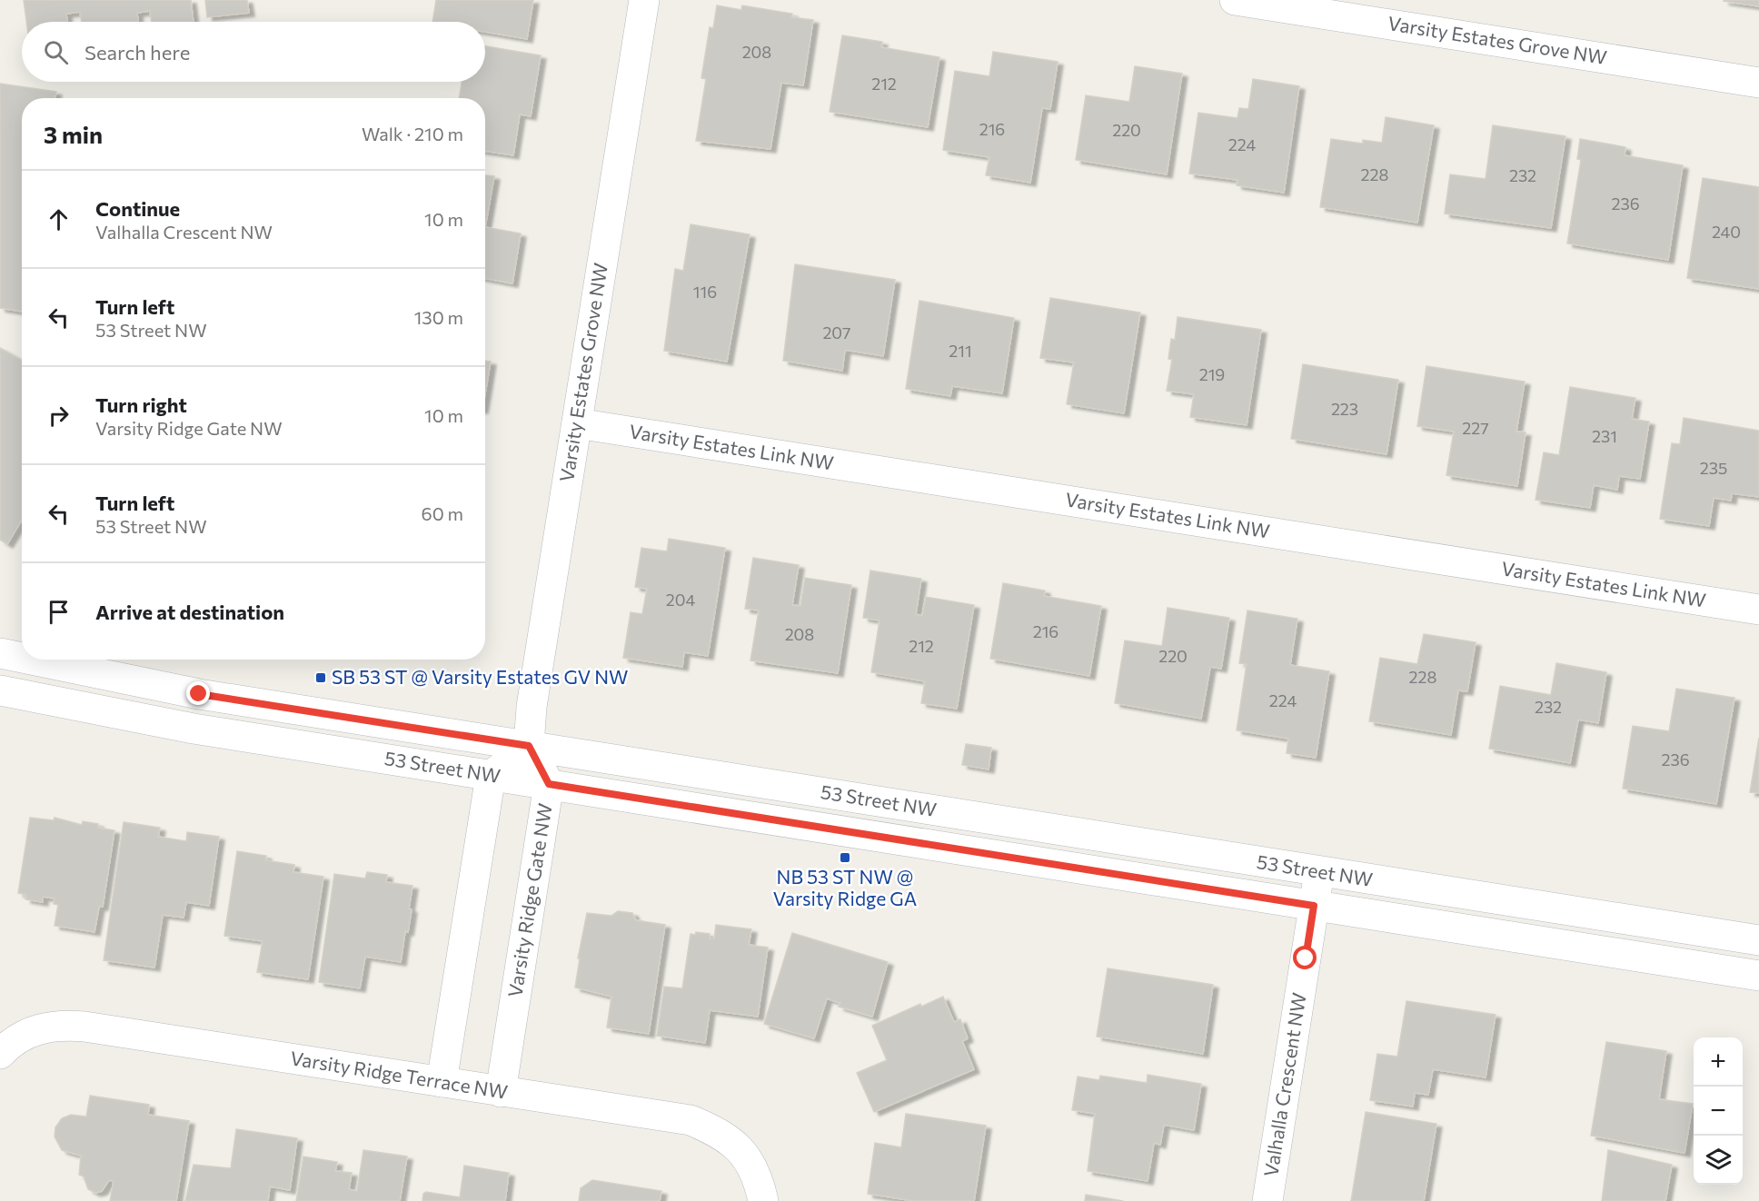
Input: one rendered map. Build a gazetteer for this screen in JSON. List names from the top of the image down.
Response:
{
  "streets": {
    "street": [
      "Varsity Estates Grove NW",
      "Varsity Estates Link NW",
      "53 Street NW",
      "Varsity Ridge Gate NW",
      "Varsity Ridge Terrace NW",
      "Valhalla Crescent NW"
    ]
  },
  "crossings": [
    ["Varsity Estates Grove NW", "Varsity Estates Link NW"],
    ["Varsity Estates Grove NW", "53 Street NW"],
    ["Varsity Estates Grove NW", "Varsity Ridge Gate NW"],
    ["53 Street NW", "Varsity Ridge Gate NW"],
    ["53 Street NW", "Valhalla Crescent NW"],
    ["Varsity Ridge Gate NW", "Varsity Ridge Terrace NW"]
  ],
  "places": {
    "transit": ["SB 53 ST @ Varsity Estates GV NW", "NB 53 ST NW @ Varsity Ridge GA"]
  },
  "house_numbers": [
    "208",
    "212",
    "216",
    "220",
    "224",
    "228",
    "232",
    "236",
    "240",
    "116",
    "207",
    "211",
    "219",
    "223",
    "227",
    "231",
    "235",
    "204",
    "216",
    "208",
    "212",
    "220",
    "228",
    "224",
    "232",
    "236"
  ],
  "page": {
    "search": "Search here",
    "heading": ["3 min", "Walk · 210 m"],
    "list": [
      ["Continue", "Valhalla Crescent NW", "10 m"],
      ["Turn left", "53 Street NW", "130 m"],
      ["Turn right", "Varsity Ridge Gate NW", "10 m"],
      ["Turn left", "53 Street NW", "60 m"],
      "Arrive at destination"
    ],
    "map_buttons": ["+", "−"]
  }
}
